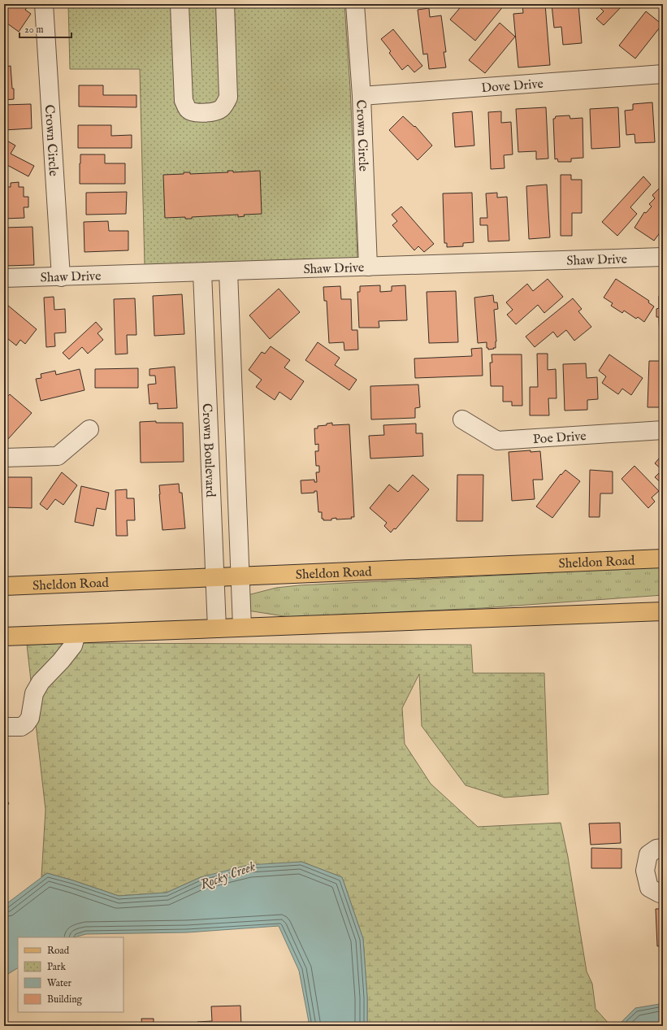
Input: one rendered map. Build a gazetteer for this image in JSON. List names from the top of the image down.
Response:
{
  "streets": {
    "main road": ["Sheldon Road"],
    "street": [
      "Dove Drive",
      "Crown Circle",
      "Shaw Drive",
      "Poe Drive",
      "Crown Boulevard"
    ]
  },
  "crossings": [
    ["Dove Drive", "Crown Circle"],
    ["Crown Circle", "Shaw Drive"],
    ["Shaw Drive", "Crown Boulevard"],
    ["Crown Boulevard", "Sheldon Road"]
  ],
  "water": ["Rocky Creek"],
  "legend": [
    "Road",
    "Park",
    "Water",
    "Building"
  ],
  "scale_bar": "20 m"
}
